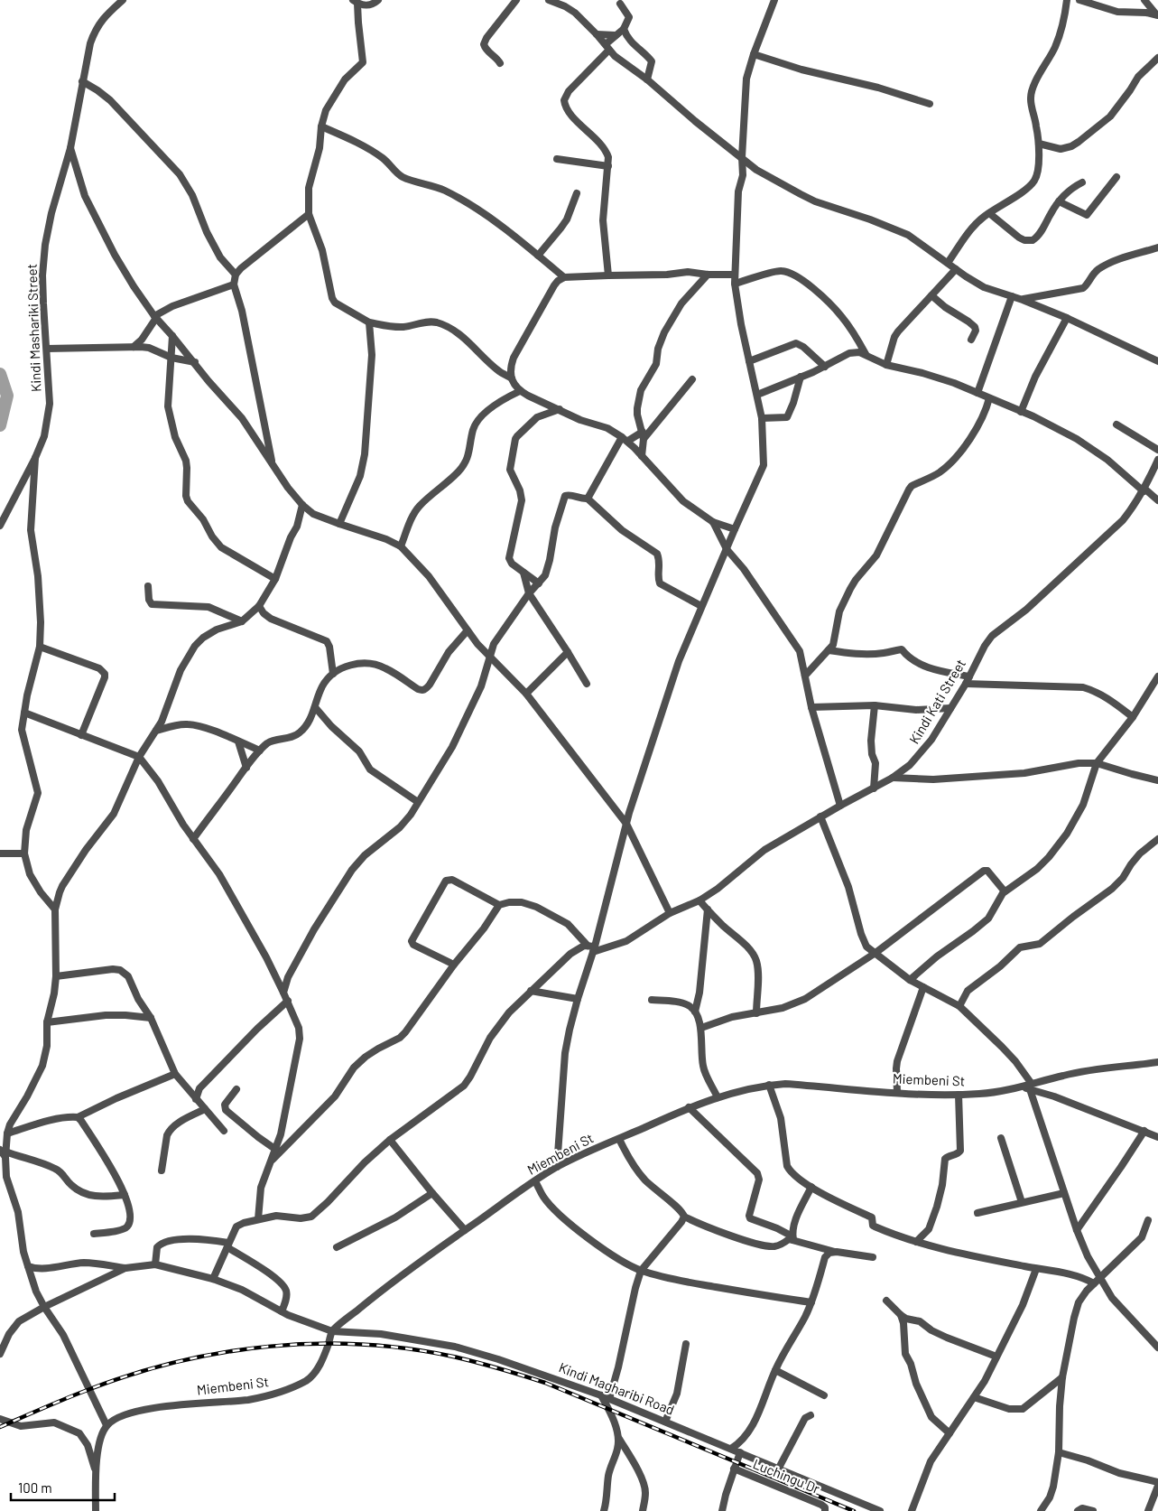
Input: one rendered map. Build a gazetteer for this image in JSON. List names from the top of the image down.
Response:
{
  "streets": {
    "street": [
      "Kindi Mashariki Street",
      "Kindi Kati Street",
      "Miembeni St",
      "Kindi Magharibi Road",
      "Luchingu Dr"
    ]
  },
  "crossings": [
    ["Kindi Kati Street", "Kindi Magharibi Road"],
    ["Miembeni St", "Kindi Magharibi Road"]
  ],
  "scale_bar": "100 m"
}
